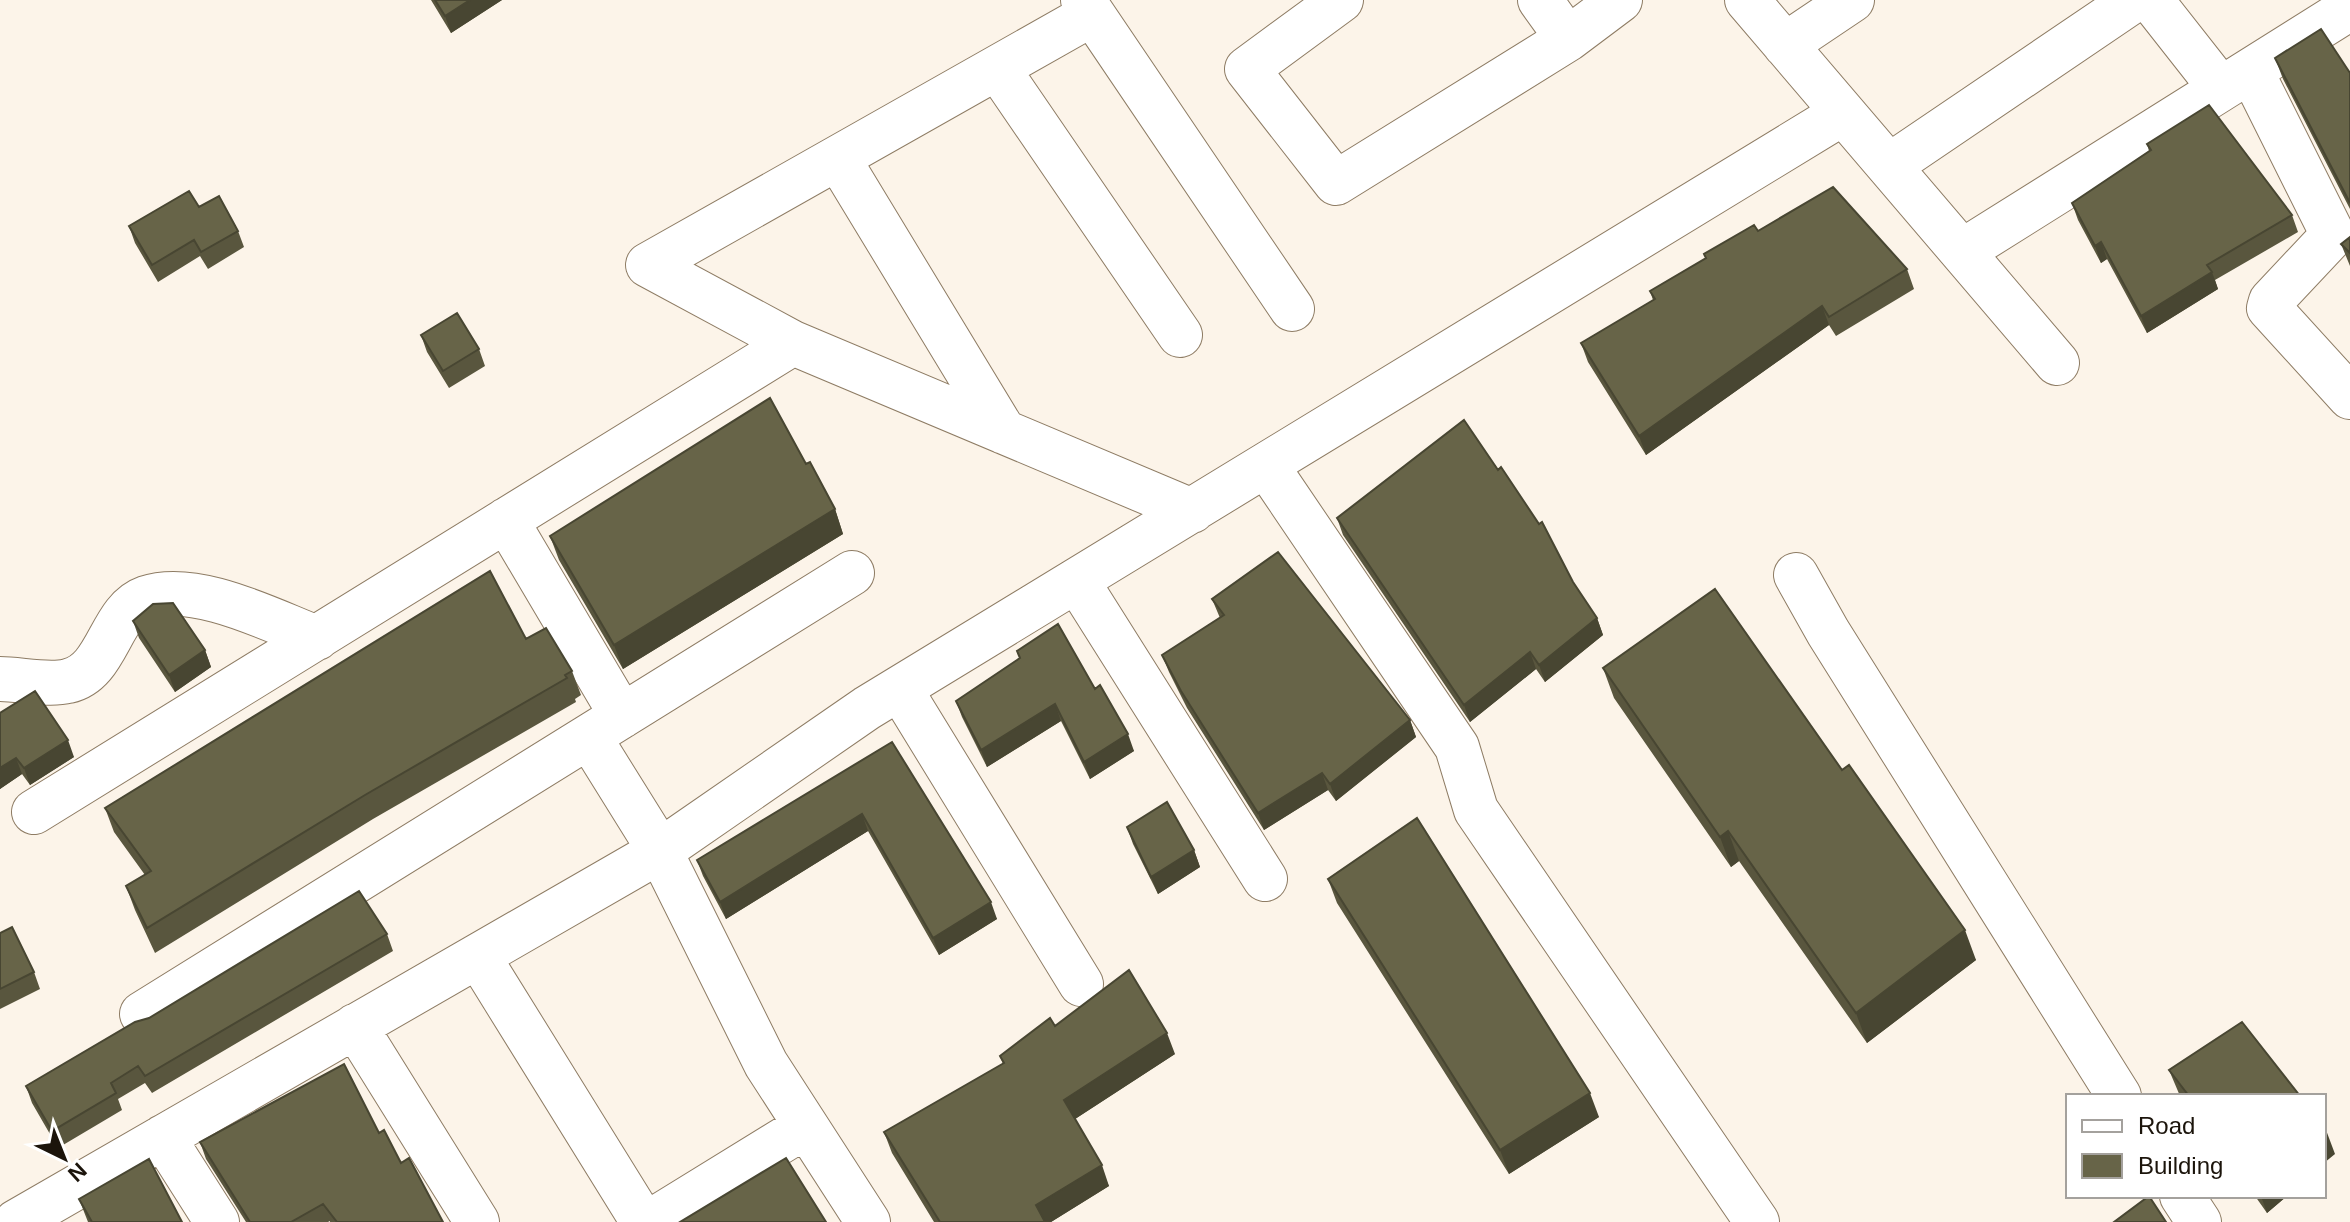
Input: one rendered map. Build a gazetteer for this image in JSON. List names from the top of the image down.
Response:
{
  "legend": ["Road", "Building"],
  "north": "bottom right"
}
